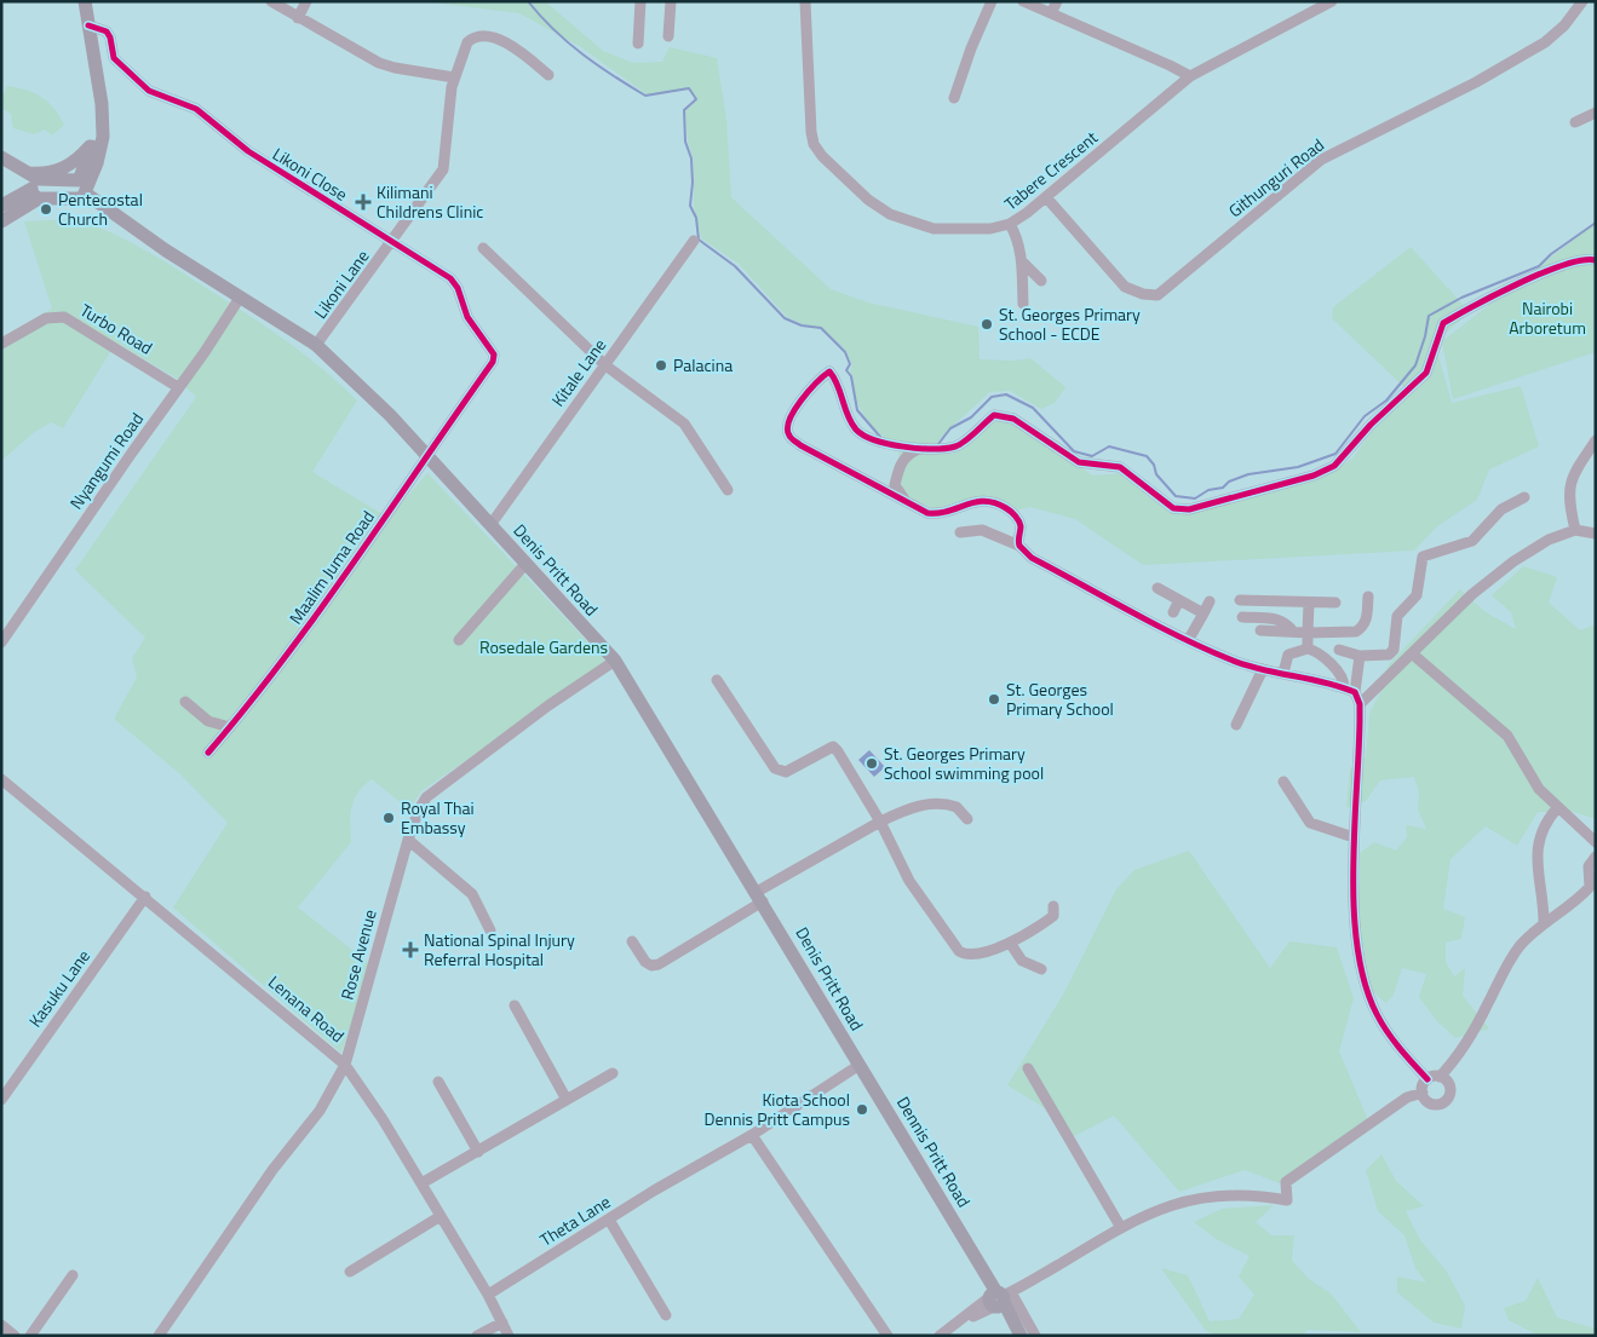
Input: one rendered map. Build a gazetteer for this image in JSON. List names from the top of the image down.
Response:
{
  "streets": {
    "main road": ["Denis Pritt Road", "Dennis Pritt Road"],
    "street": [
      "Tabere Crescent",
      "Likoni Close",
      "Githunguri Road",
      "Likoni Lane",
      "Turbo Road",
      "Kitale Lane",
      "Nyangumi Road",
      "Maalim Juma Road",
      "Rose Avenue",
      "Kasuku Lane",
      "Lenana Road",
      "Theta Lane"
    ]
  },
  "crossings": [
    ["Tabere Crescent", "Githunguri Road"],
    ["Likoni Close", "Likoni Lane"],
    ["Likoni Close", "Maalim Juma Road"],
    ["Likoni Close", "Denis Pritt Road"],
    ["Likoni Lane", "Denis Pritt Road"],
    ["Turbo Road", "Nyangumi Road"],
    ["Kitale Lane", "Denis Pritt Road"],
    ["Nyangumi Road", "Denis Pritt Road"],
    ["Maalim Juma Road", "Denis Pritt Road"],
    ["Denis Pritt Road", "Rose Avenue"],
    ["Denis Pritt Road", "Dennis Pritt Road"],
    ["Rose Avenue", "Lenana Road"],
    ["Kasuku Lane", "Lenana Road"],
    ["Lenana Road", "Theta Lane"]
  ],
  "parks": ["Nairobi Arboretum", "Rosedale Gardens"],
  "places": {
    "health": ["Kilimani Childrens Clinic", "National Spinal Injury Referral Hospital"],
    "other": [
      "Pentecostal Church",
      "St. Georges Primary School - ECDE",
      "Palacina",
      "St. Georges Primary School",
      "St. Georges Primary School swimming pool",
      "Royal Thai Embassy",
      "Kiota School Dennis Pritt Campus"
    ]
  }
}
